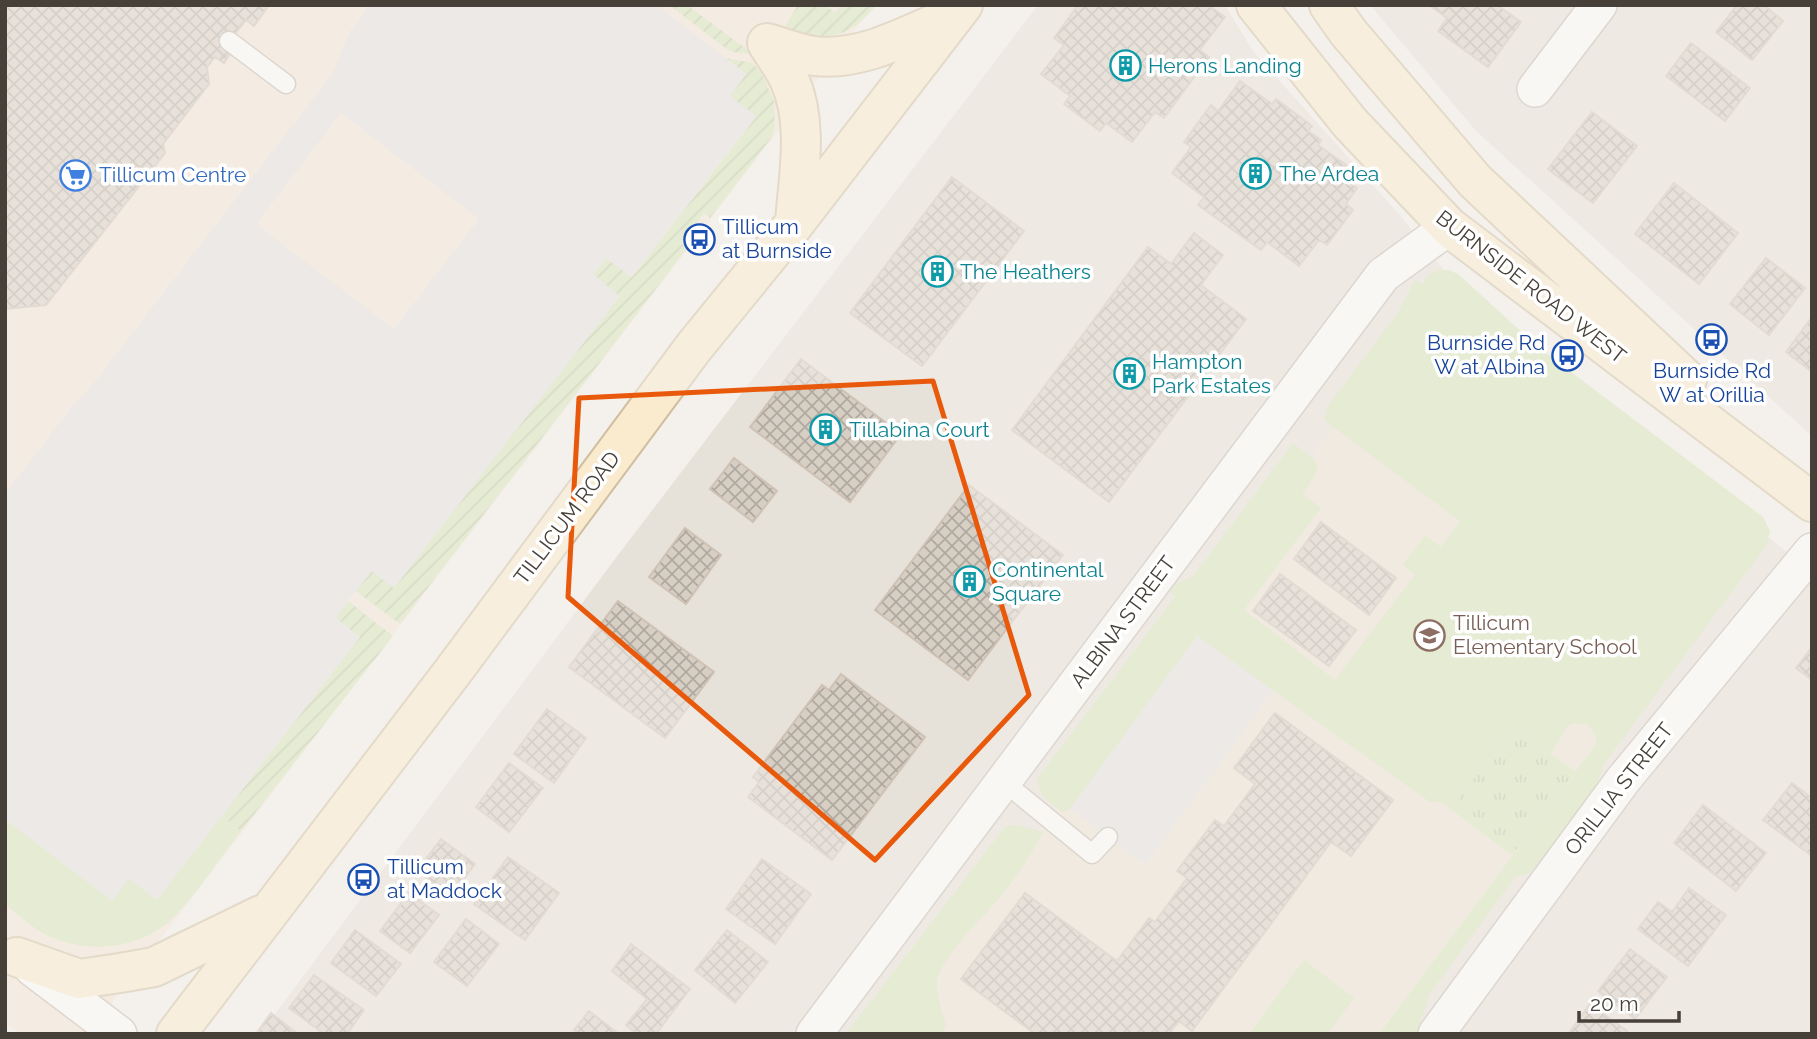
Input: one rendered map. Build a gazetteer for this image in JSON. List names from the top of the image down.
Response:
{
  "streets": {
    "main road": ["BURNSIDE ROAD WEST", "TILLICUM ROAD"],
    "street": ["ALBINA STREET", "ORILLIA STREET"]
  },
  "crossings": [
    ["BURNSIDE ROAD WEST", "ALBINA STREET"]
  ],
  "places": {
    "building": [
      "Herons Landing",
      "The Ardea",
      "The Heathers",
      "Hampton Park Estates",
      "Tillabina Court",
      "Continental Square"
    ],
    "supermarket": ["Tillicum Centre"],
    "bus stop": [
      "Tillicum at Burnside",
      "Burnside Rd W at Orillia",
      "Burnside Rd W at Albina",
      "Tillicum at Maddock"
    ],
    "school or university": ["Tillicum Elementary School"]
  },
  "scale_bar": "20 m"
}
